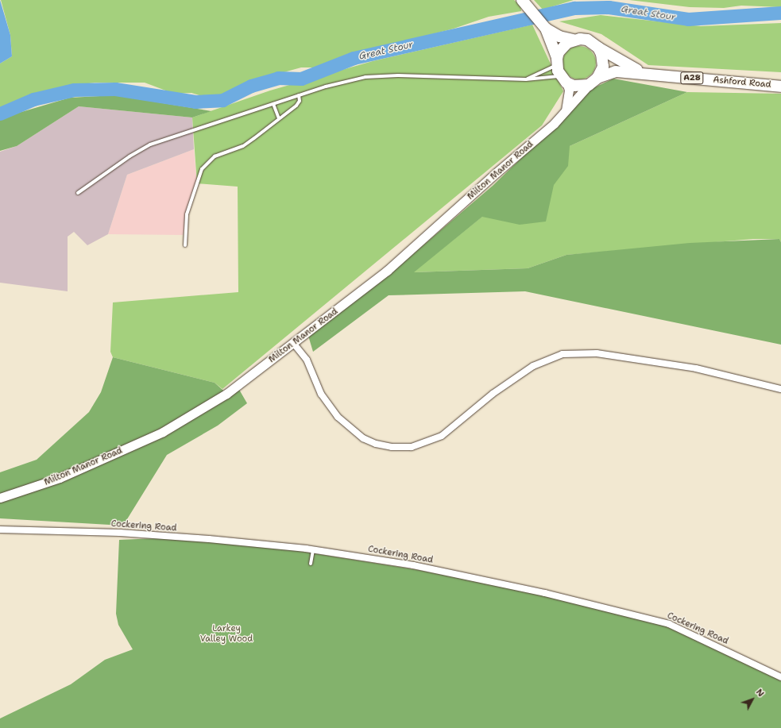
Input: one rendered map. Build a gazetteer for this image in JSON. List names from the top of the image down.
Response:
{
  "streets": {
    "highway": ["A28", "Ashford Road"],
    "street": ["Milton Manor Road", "Cockering Road"]
  },
  "crossings": [
    ["Ashford Road", "Milton Manor Road"]
  ],
  "water": ["Great Stour"],
  "parks": ["Larkey Valley Wood"],
  "north": "top right"
}
